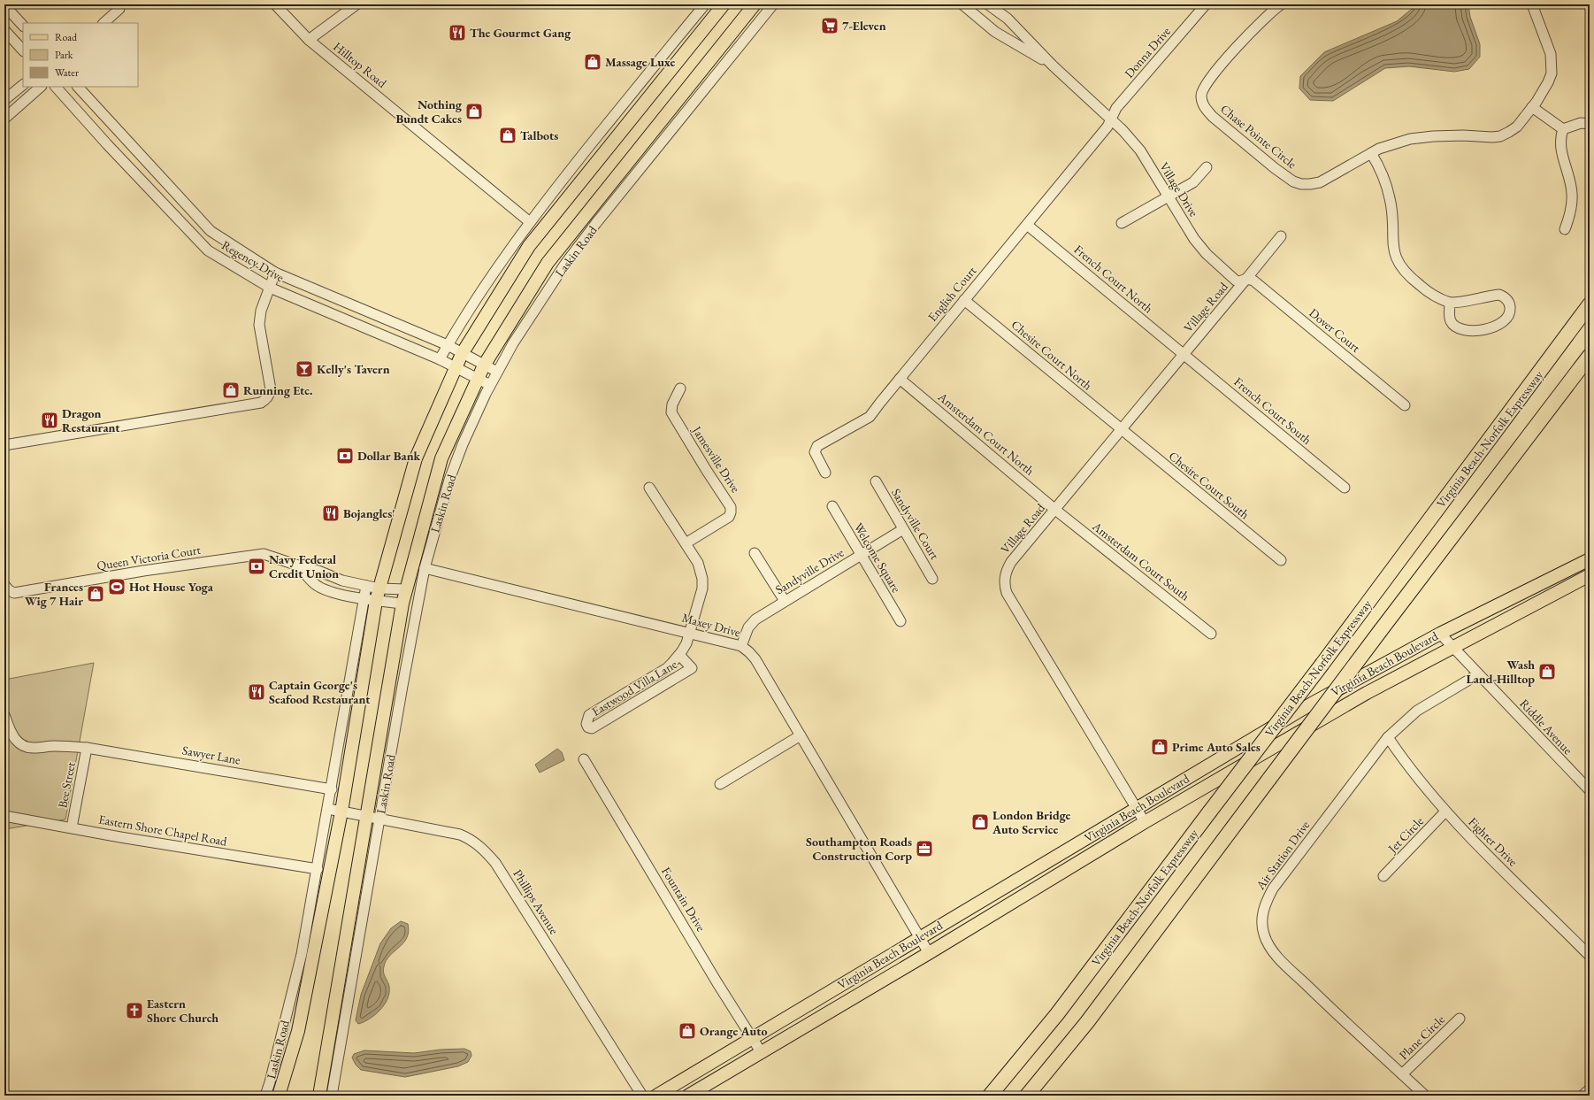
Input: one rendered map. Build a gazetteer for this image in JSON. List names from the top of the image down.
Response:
{
  "streets": {
    "highway": ["Virginia Beach-Norfolk Expressway"],
    "main road": ["Laskin Road", "Virginia Beach Boulevard"],
    "street": [
      "Donna Drive",
      "Hilltop Road",
      "Chase Pointe Circle",
      "Village Drive",
      "Regency Drive",
      "French Court North",
      "English Court",
      "Village Road",
      "Dover Court",
      "Chesire Court North",
      "French Court South",
      "Amsterdam Court North",
      "Jamesville Drive",
      "Chesire Court South",
      "Sandyville Court",
      "Queen Victoria Court",
      "Welcome Square",
      "Amsterdam Court South",
      "Sandyville Drive",
      "Maxey Drive",
      "Eastwood Villa Lane",
      "Riddle Avenue",
      "Sawyer Lane",
      "Bee Street",
      "Eastern Shore Chapel Road",
      "Jet Circle",
      "Fighter Drive",
      "Air Station Drive",
      "Fountain Drive",
      "Phillips Avenue",
      "Plane Circle"
    ]
  },
  "crossings": [
    ["Donna Drive", "Village Drive"],
    ["Donna Drive", "English Court"],
    ["Village Drive", "English Court"],
    ["Village Drive", "Village Road"],
    ["Village Drive", "Dover Court"],
    ["Laskin Road", "Regency Drive"],
    ["Laskin Road", "Queen Victoria Court"],
    ["Laskin Road", "Maxey Drive"],
    ["Laskin Road", "Sawyer Lane"],
    ["Laskin Road", "Eastern Shore Chapel Road"],
    ["Laskin Road", "Phillips Avenue"],
    ["French Court North", "English Court"],
    ["French Court North", "Village Road"],
    ["French Court North", "French Court South"],
    ["English Court", "Chesire Court North"],
    ["English Court", "Amsterdam Court North"],
    ["Village Road", "Dover Court"],
    ["Village Road", "Chesire Court North"],
    ["Village Road", "French Court South"],
    ["Village Road", "Amsterdam Court North"],
    ["Village Road", "Chesire Court South"],
    ["Village Road", "Amsterdam Court South"],
    ["Village Road", "Virginia Beach Boulevard"],
    ["Chesire Court North", "Chesire Court South"],
    ["Amsterdam Court North", "Amsterdam Court South"],
    ["Jamesville Drive", "Eastwood Villa Lane"],
    ["Sandyville Court", "Sandyville Drive"],
    ["Welcome Square", "Sandyville Drive"],
    ["Sandyville Drive", "Maxey Drive"],
    ["Maxey Drive", "Virginia Beach Boulevard"],
    ["Maxey Drive", "Eastwood Villa Lane"],
    ["Virginia Beach Boulevard", "Riddle Avenue"],
    ["Virginia Beach Boulevard", "Fountain Drive"],
    ["Riddle Avenue", "Air Station Drive"],
    ["Sawyer Lane", "Bee Street"],
    ["Bee Street", "Eastern Shore Chapel Road"],
    ["Jet Circle", "Fighter Drive"],
    ["Fighter Drive", "Air Station Drive"],
    ["Air Station Drive", "Plane Circle"]
  ],
  "places": {
    "supermarket": ["7-Eleven"],
    "restaurant": [
      "The Gourmet Gang",
      "Dragon Restaurant",
      "Bojangles'",
      "Captain George's Seafood Restaurant"
    ],
    "shop": [
      "Massage Luxe",
      "Nothing Bundt Cakes",
      "Talbots",
      "Running Etc.",
      "Frances Wig 7 Hair",
      "Wash Land-Hilltop",
      "Prime Auto Sales",
      "London Bridge Auto Service",
      "Orange Auto"
    ],
    "bar": ["Kelly's Tavern"],
    "bank": ["Dollar Bank", "Navy Federal Credit Union"],
    "sports": ["Hot House Yoga"],
    "office": ["Southampton Roads Construction Corp"],
    "church": ["Eastern Shore Church"]
  },
  "legend": ["Road", "Park", "Water"]
}
